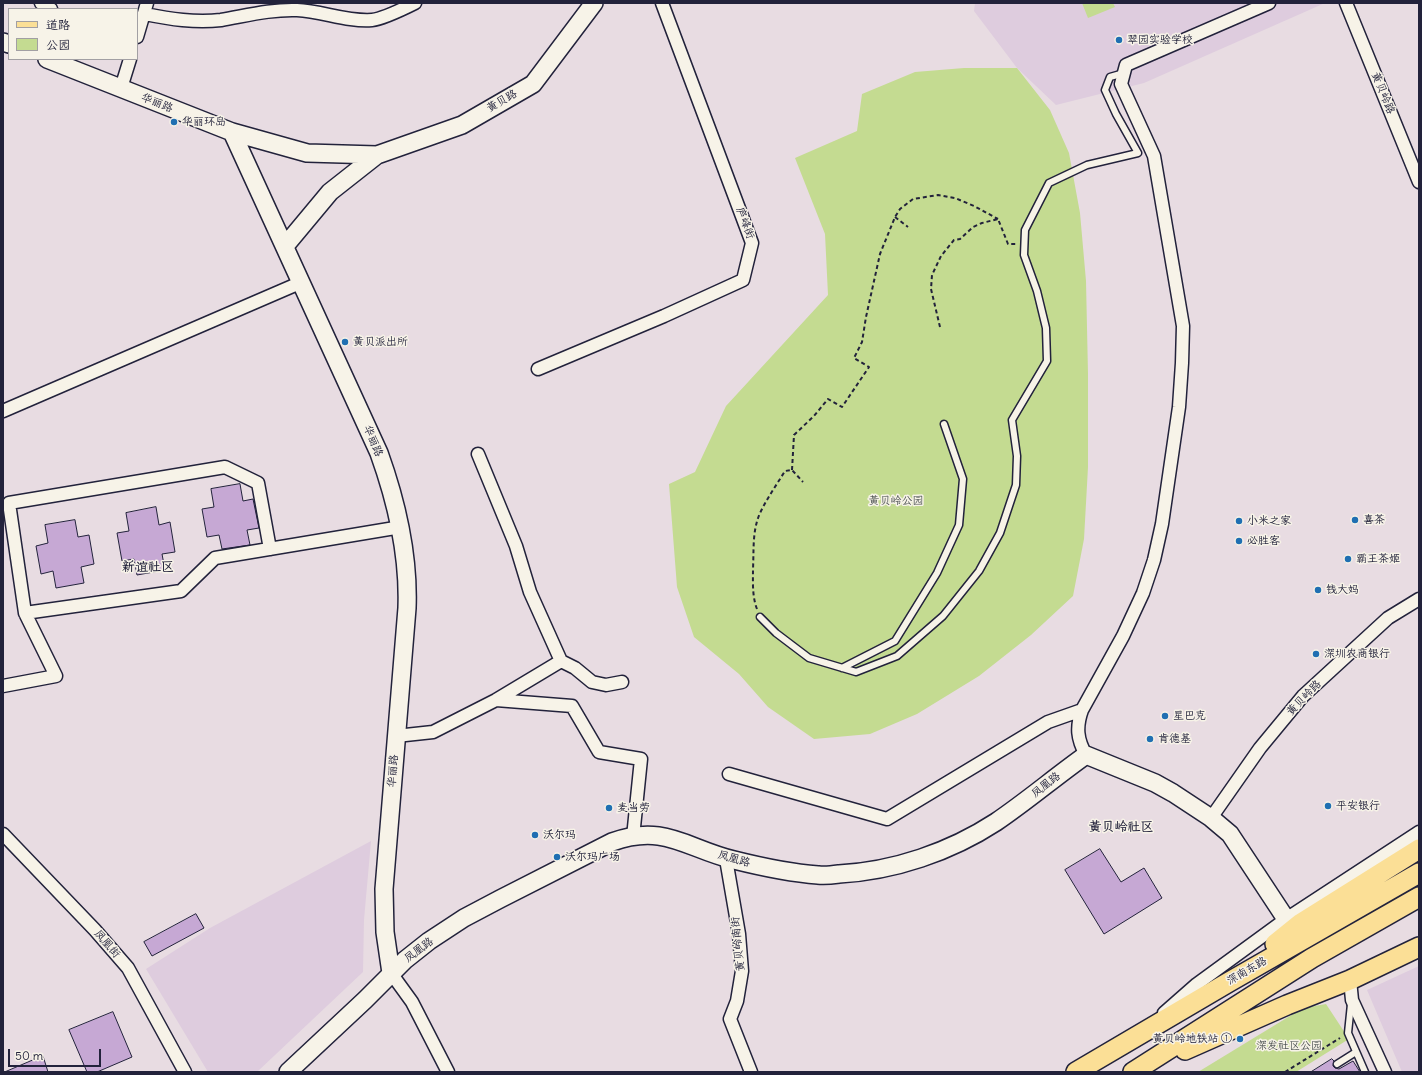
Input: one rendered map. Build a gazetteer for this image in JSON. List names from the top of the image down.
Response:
{
  "streets": {
    "main road": ["深南东路"],
    "street": [
      "黄贝岭路",
      "黄贝路",
      "华丽路",
      "庐峰街",
      "凤凰路",
      "凤凰街",
      "黄贝岭南街"
    ]
  },
  "crossings": [
    ["黄贝路", "华丽路"],
    ["华丽路", "凤凰路"],
    ["凤凰路", "黄贝岭南街"]
  ],
  "districts": ["新谊社区", "黄贝岭社区"],
  "parks": ["黄贝岭公园", "深发社区公园"],
  "places": [
    "翠园实验学校",
    "华丽环岛",
    "黄贝派出所",
    "喜茶",
    "小米之家",
    "必胜客",
    "霸王茶姬",
    "钱大妈",
    "深圳农商银行",
    "星巴克",
    "肯德基",
    "平安银行",
    "麦当劳",
    "沃尔玛",
    "沃尔玛广场",
    "黄贝岭地铁站 ①"
  ],
  "legend": ["道路", "公园"],
  "scale_bar": "50 m"
}
